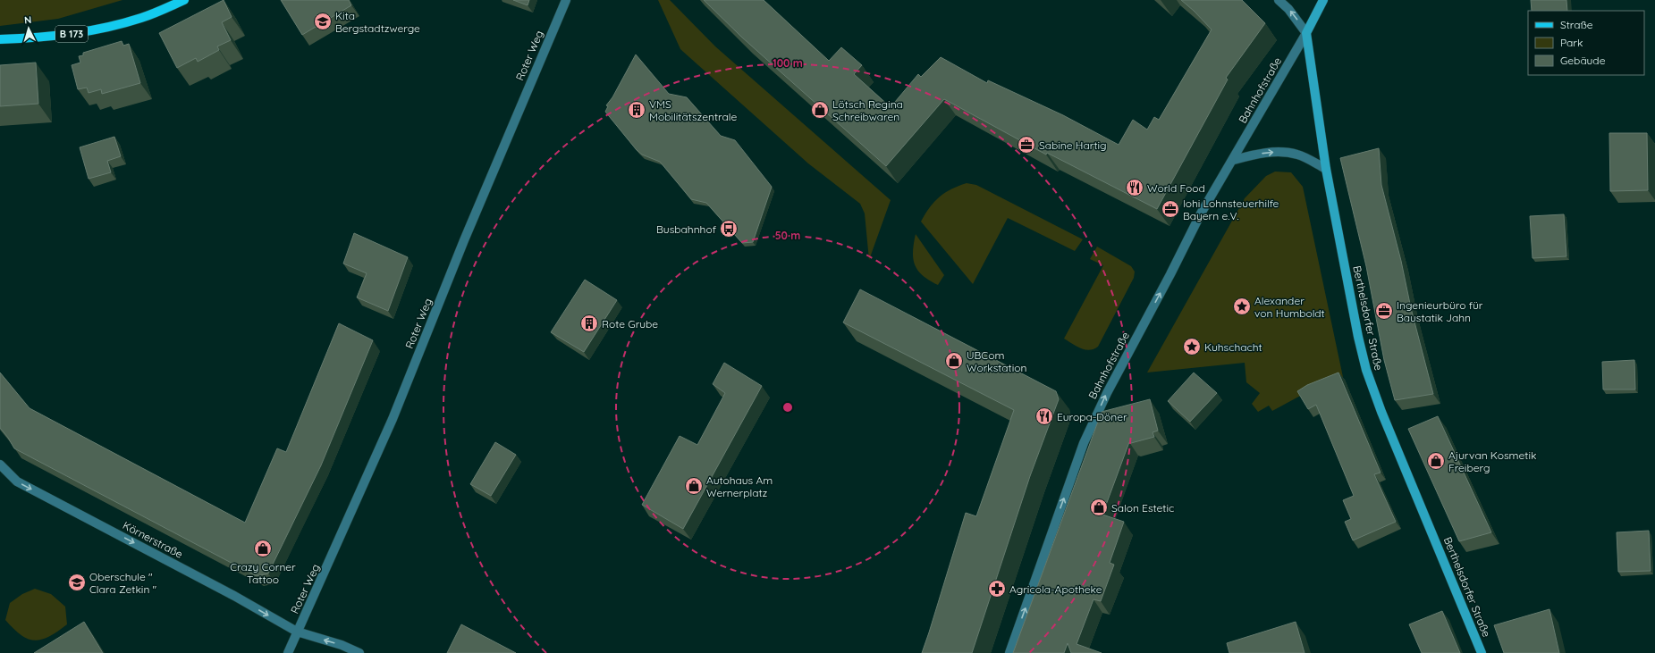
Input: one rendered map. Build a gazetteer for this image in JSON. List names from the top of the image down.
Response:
{
  "streets": {
    "main road": ["B 173"],
    "street": [
      "Roter Weg",
      "Bahnhofstraße",
      "Berthelsdorfer Straße",
      "Körnerstraße"
    ]
  },
  "crossings": [
    ["Roter Weg", "Körnerstraße"],
    ["Bahnhofstraße", "Berthelsdorfer Straße"]
  ],
  "one_way": ["Bahnhofstraße"],
  "places": {
    "school or university": ["Kita Bergstadtzwerge", "Oberschule \" Clara Zetkin \""],
    "building": ["VMS Mobilitätszentrale", "Rote Grube"],
    "shop": [
      "Lötsch Regina Schreibwaren",
      "UBCom Workstation",
      "Ajurvan Kosmetik Freiberg",
      "Autohaus Am Wernerplatz",
      "Salon Estetic",
      "Crazy Corner Tattoo"
    ],
    "office": ["Sabine Hartig", "lohi Lohnsteuerhilfe Bayern e.V.", "Ingenieurbüro für Baustatik Jahn"],
    "restaurant": ["World Food", "Europa-Döner"],
    "bus stop": ["Busbahnhof"],
    "place": ["Alexander von Humboldt", "Kuhschacht"],
    "pharmacy": ["Agricola-Apotheke"]
  },
  "legend": ["Straße", "Park", "Gebäude"],
  "north": "top",
  "rings": ["100 m", "50 m"]
}
